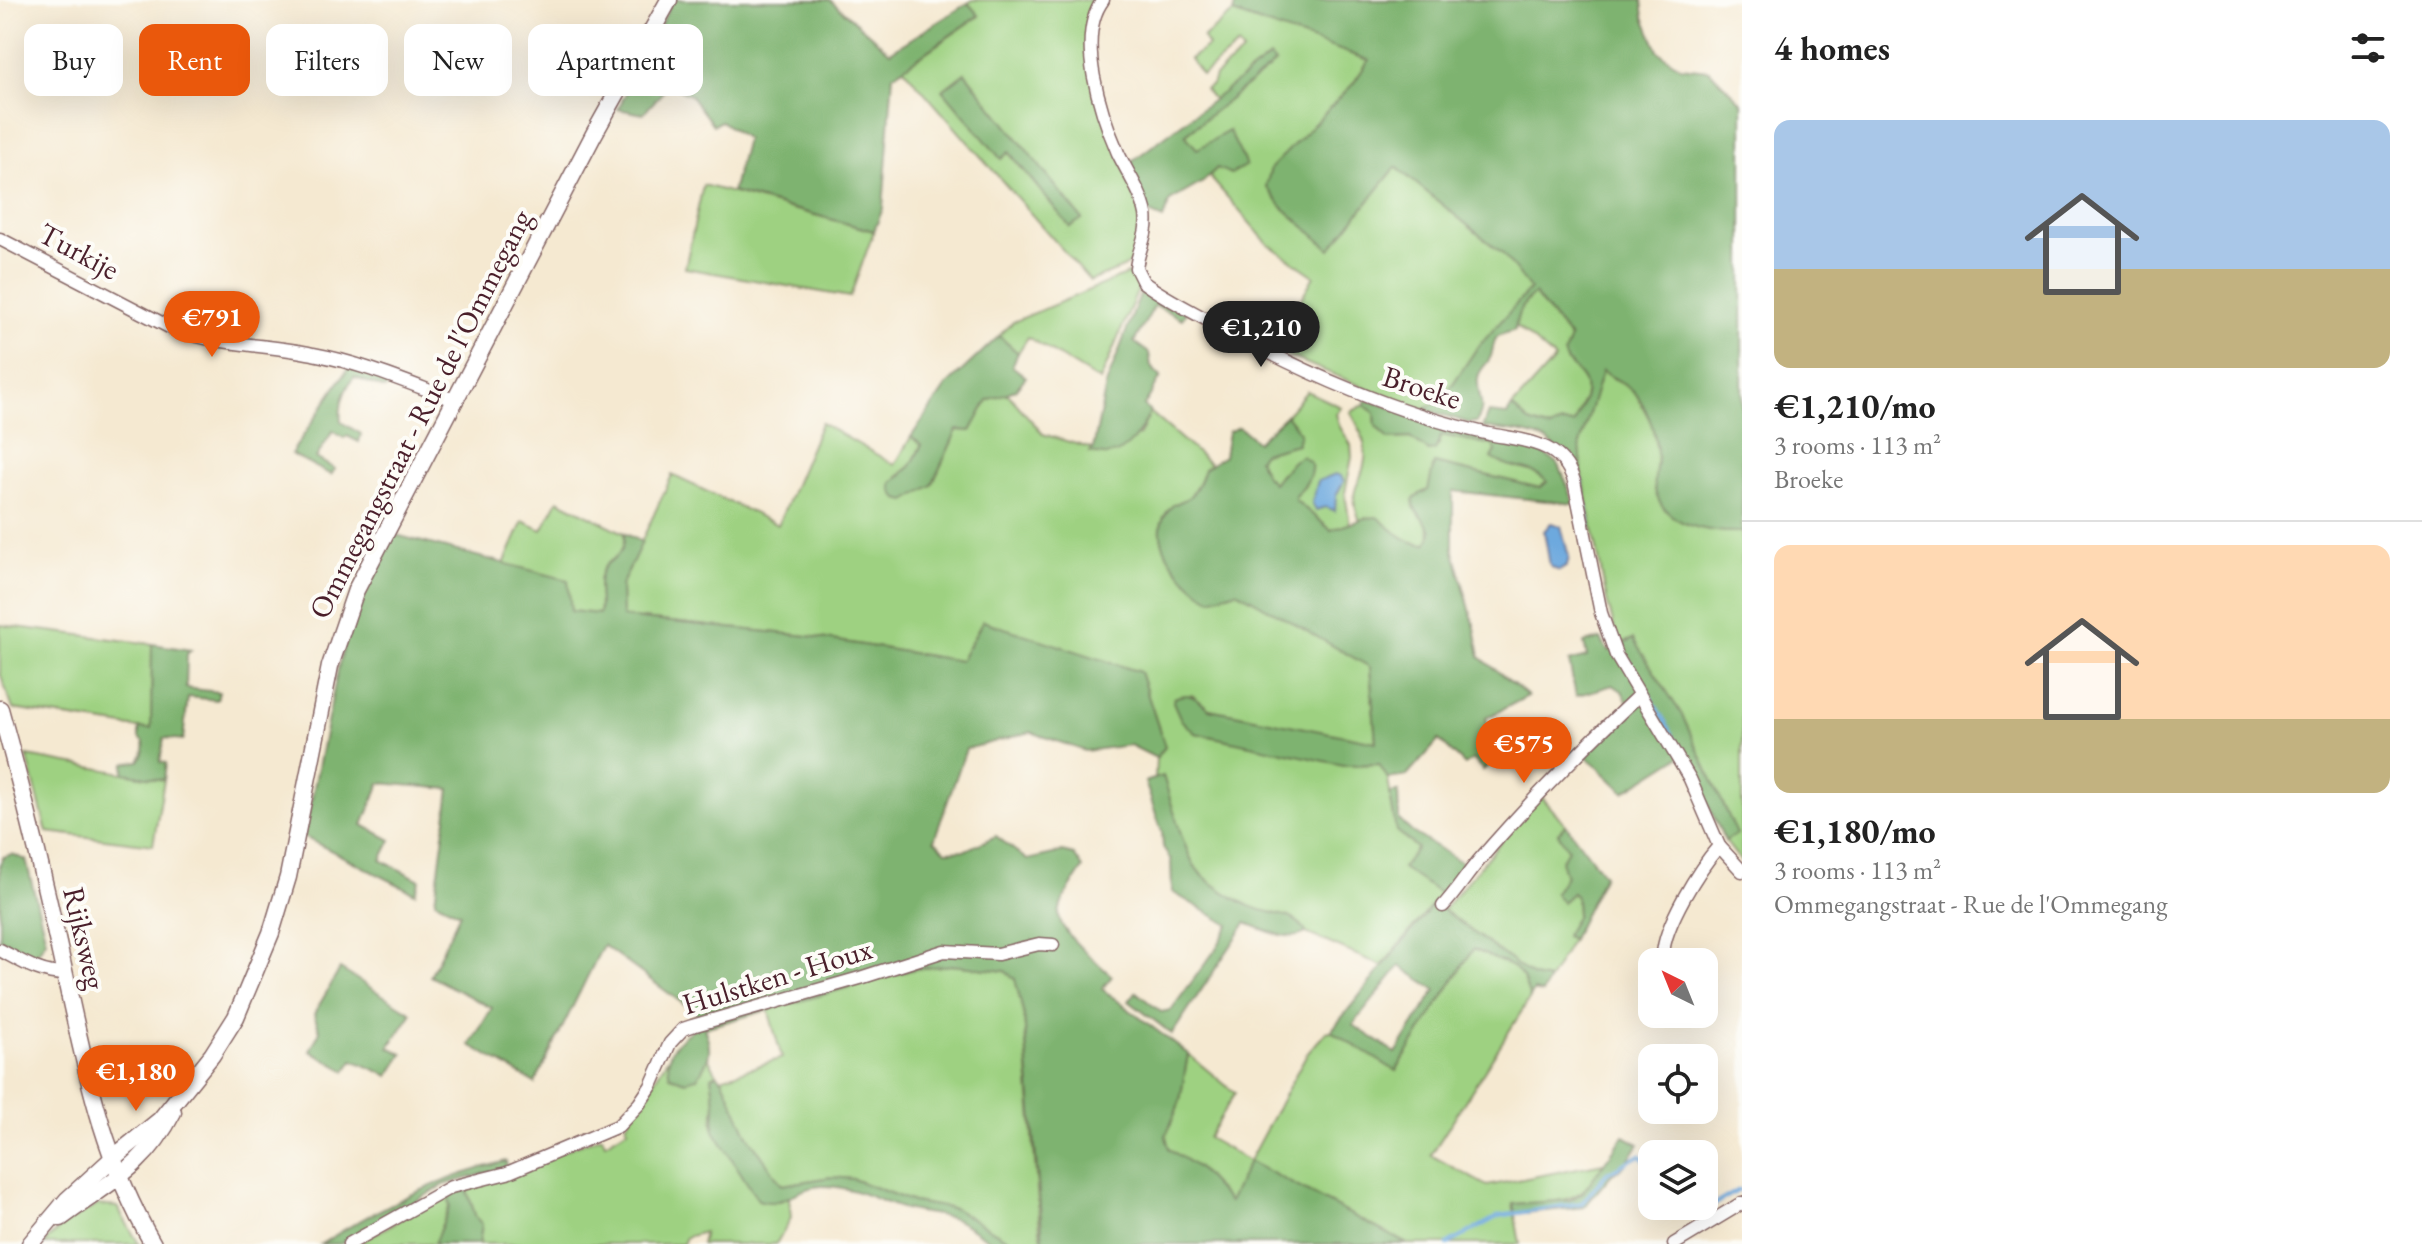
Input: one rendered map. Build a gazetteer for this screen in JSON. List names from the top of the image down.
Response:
{
  "streets": {
    "main road": ["Ommegangstraat - Rue de l'Ommegang", "Rijksweg"],
    "street": ["Turkije", "Broeke", "Hulstken - Houx"]
  },
  "crossings": [
    ["Turkije", "Ommegangstraat - Rue de l'Ommegang"],
    ["Ommegangstraat - Rue de l'Ommegang", "Rijksweg"]
  ],
  "north": "top left",
  "page": {
    "heading": "4 homes",
    "chip": [
      "Buy",
      "Rent",
      "Filters",
      "New",
      "Apartment"
    ],
    "list": [
      {
        "name": "€1,210/mo",
        "note": "3 rooms · 113 m² · Broeke"
      },
      {
        "name": "€1,180/mo",
        "note": "3 rooms · 113 m² · Ommegangstraat - Rue de l'Ommegang"
      }
    ],
    "price": [
      "€791",
      "€1,210",
      "€575",
      "€1,180"
    ]
  }
}
